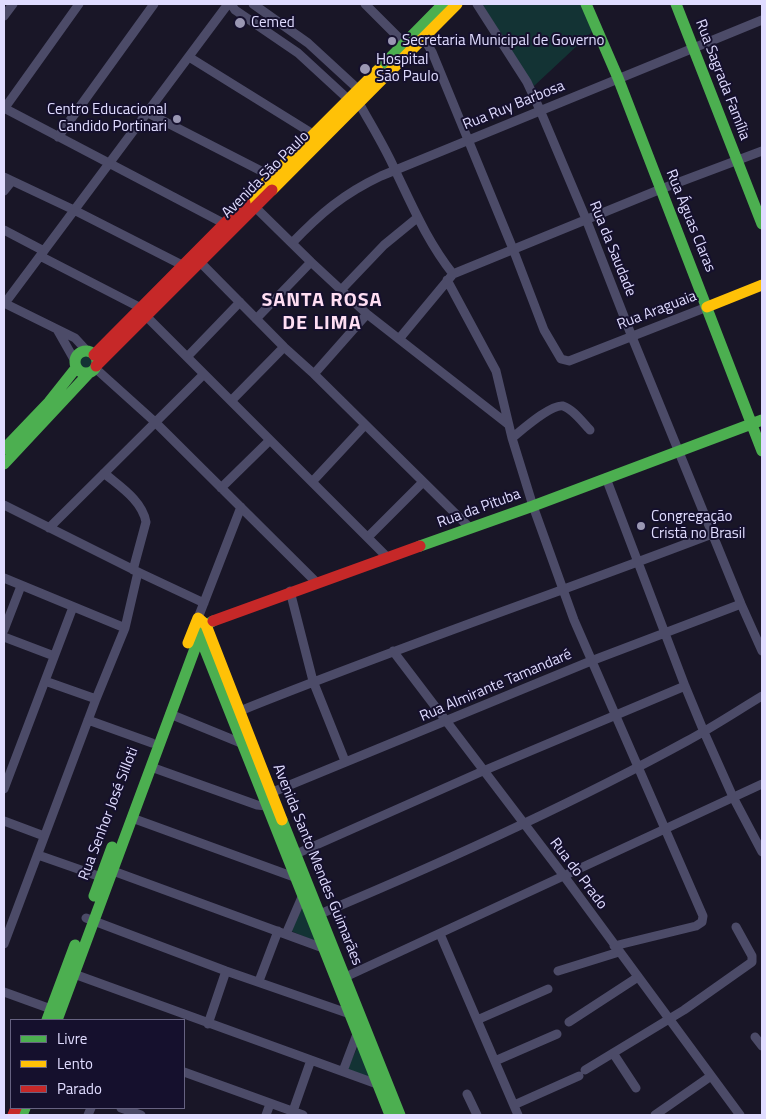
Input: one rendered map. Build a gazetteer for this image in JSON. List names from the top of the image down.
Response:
{
  "streets": {
    "street": [
      "Rua Sagrada Família",
      "Rua Ruy Barbosa",
      "Avenida São Paulo",
      "Rua Águas Claras",
      "Rua da Saudade",
      "Rua Araguaia",
      "Rua da Pituba",
      "Rua Almirante Tamandaré",
      "Rua Senhor José Silloti",
      "Avenida Santo Mendes Guimarães",
      "Rua do Prado"
    ]
  },
  "crossings": [
    ["Rua Sagrada Família", "Rua Ruy Barbosa"],
    ["Rua Ruy Barbosa", "Rua Águas Claras"],
    ["Rua Ruy Barbosa", "Rua da Saudade"],
    ["Rua Águas Claras", "Rua Araguaia"],
    ["Rua Águas Claras", "Rua da Pituba"],
    ["Rua da Saudade", "Rua Araguaia"],
    ["Rua da Saudade", "Rua da Pituba"],
    ["Rua da Saudade", "Rua Almirante Tamandaré"],
    ["Rua da Pituba", "Rua Senhor José Silloti"],
    ["Rua da Pituba", "Avenida Santo Mendes Guimarães"],
    ["Rua Almirante Tamandaré", "Avenida Santo Mendes Guimarães"],
    ["Rua Almirante Tamandaré", "Rua do Prado"],
    ["Rua Senhor José Silloti", "Avenida Santo Mendes Guimarães"]
  ],
  "districts": ["SANTA ROSA DE LIMA"],
  "places": [
    "Cemed",
    "Secretaria Municipal de Governo",
    "Hospital São Paulo",
    "Centro Educacional Candido Portinari",
    "Congregação Cristã no Brasil"
  ],
  "legend": ["Livre", "Lento", "Parado"]
}
